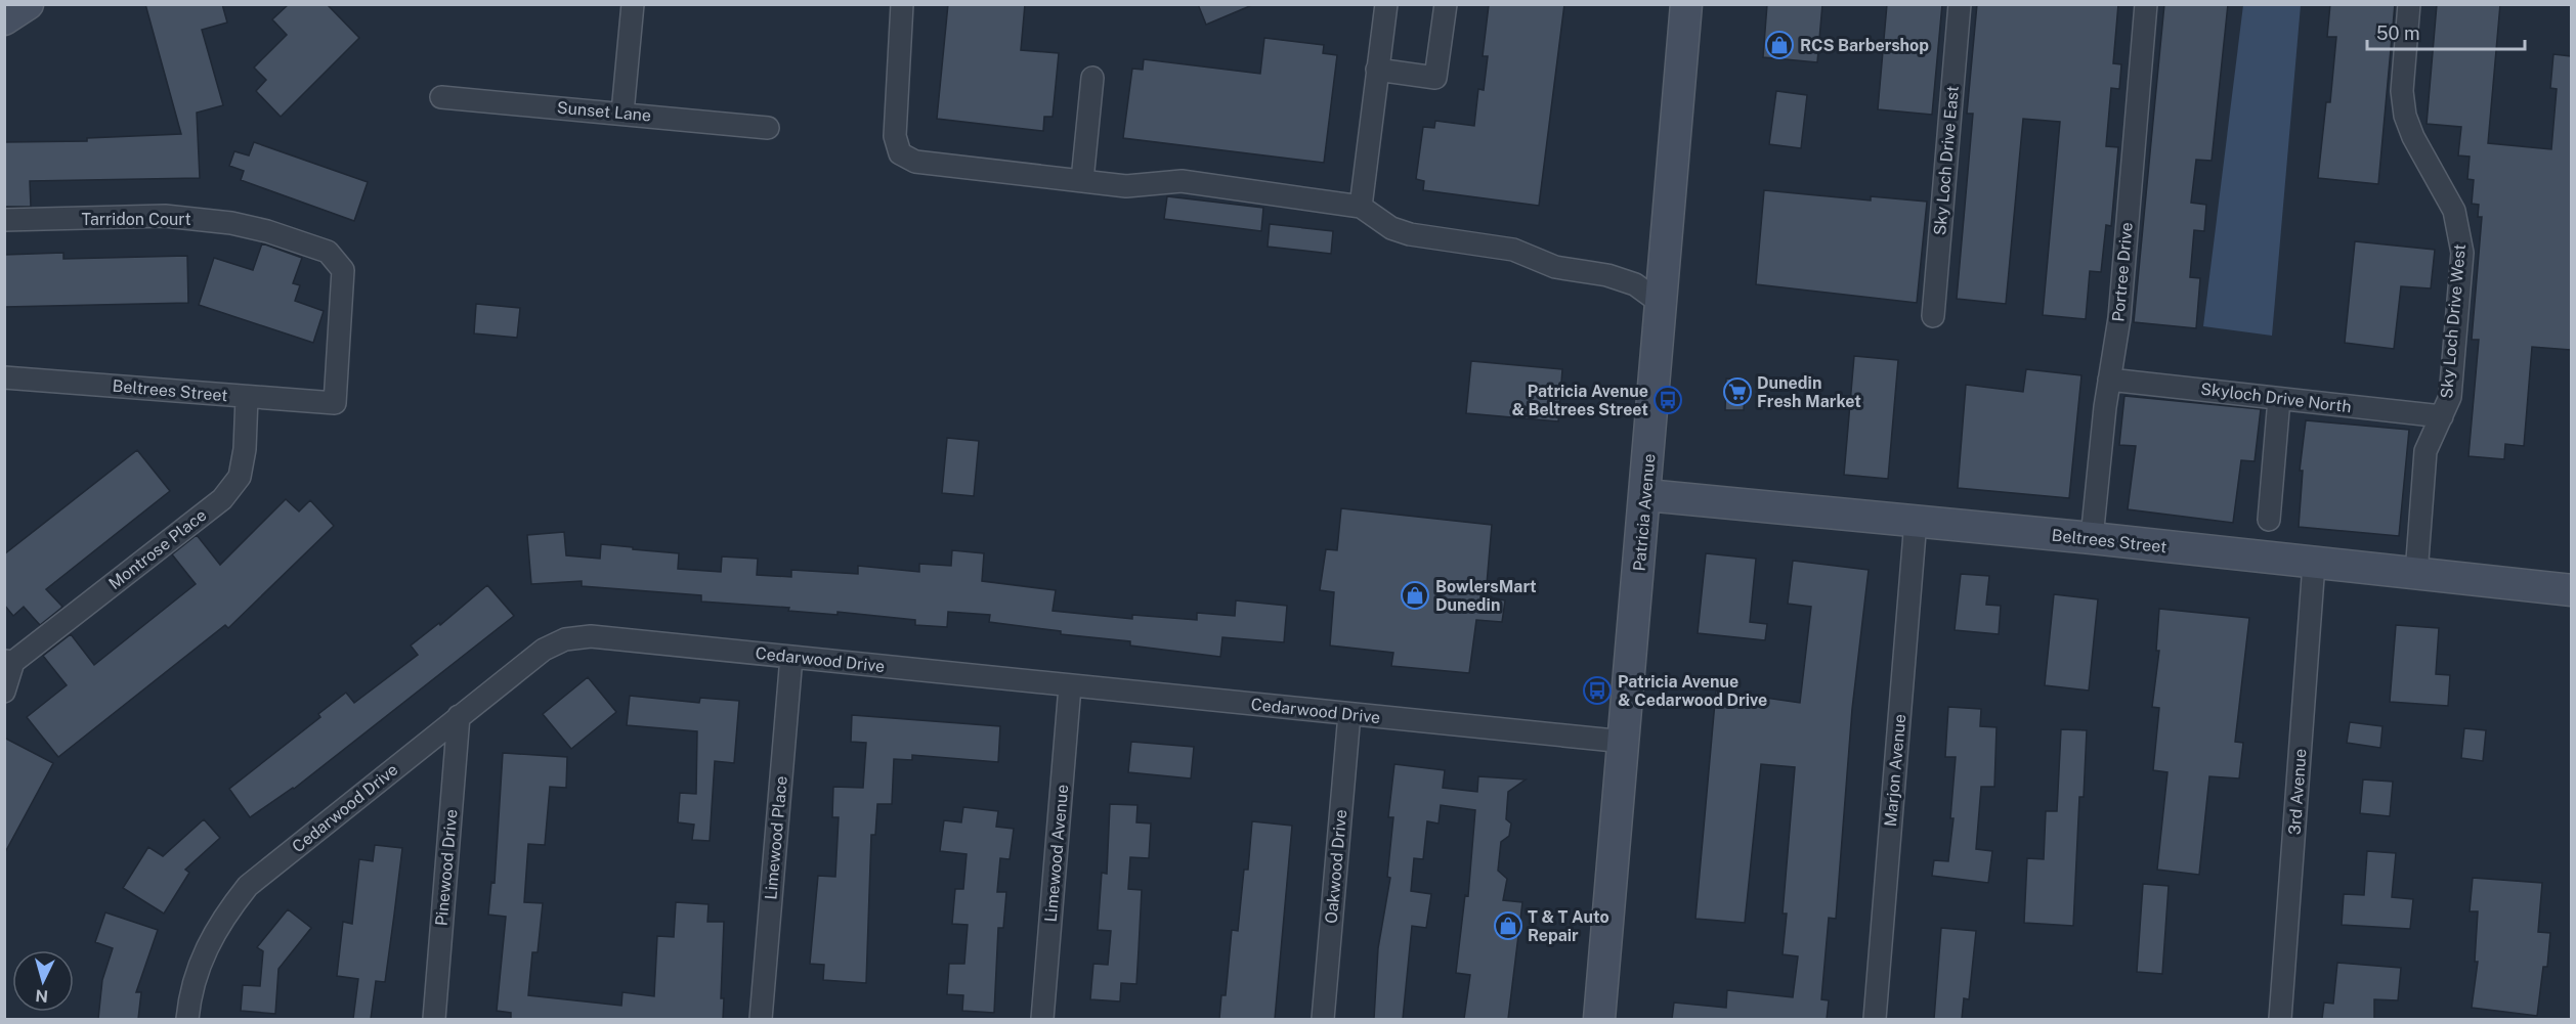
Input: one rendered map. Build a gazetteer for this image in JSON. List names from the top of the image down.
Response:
{
  "streets": {
    "street": [
      "Sunset Lane",
      "Sky Loch Drive East",
      "Tarridon Court",
      "Portree Drive",
      "Sky Loch Drive West",
      "Beltrees Street",
      "Skyloch Drive North",
      "Patricia Avenue",
      "Montrose Place",
      "Cedarwood Drive",
      "Marjon Avenue",
      "3rd Avenue",
      "Limewood Place",
      "Limewood Avenue",
      "Oakwood Drive",
      "Pinewood Drive"
    ]
  },
  "crossings": [
    ["Tarridon Court", "Beltrees Street"],
    ["Portree Drive", "Beltrees Street"],
    ["Portree Drive", "Skyloch Drive North"],
    ["Sky Loch Drive West", "Beltrees Street"],
    ["Sky Loch Drive West", "Skyloch Drive North"],
    ["Beltrees Street", "Patricia Avenue"],
    ["Beltrees Street", "Montrose Place"],
    ["Beltrees Street", "Marjon Avenue"],
    ["Beltrees Street", "3rd Avenue"],
    ["Patricia Avenue", "Cedarwood Drive"],
    ["Cedarwood Drive", "Limewood Place"],
    ["Cedarwood Drive", "Limewood Avenue"],
    ["Cedarwood Drive", "Oakwood Drive"],
    ["Cedarwood Drive", "Pinewood Drive"]
  ],
  "places": {
    "shop": ["RCS Barbershop", "BowlersMart Dunedin", "T & T Auto Repair"],
    "supermarket": ["Dunedin Fresh Market"],
    "bus stop": ["Patricia Avenue & Beltrees Street", "Patricia Avenue & Cedarwood Drive"]
  },
  "scale_bar": "50 m",
  "north": "bottom"
}
